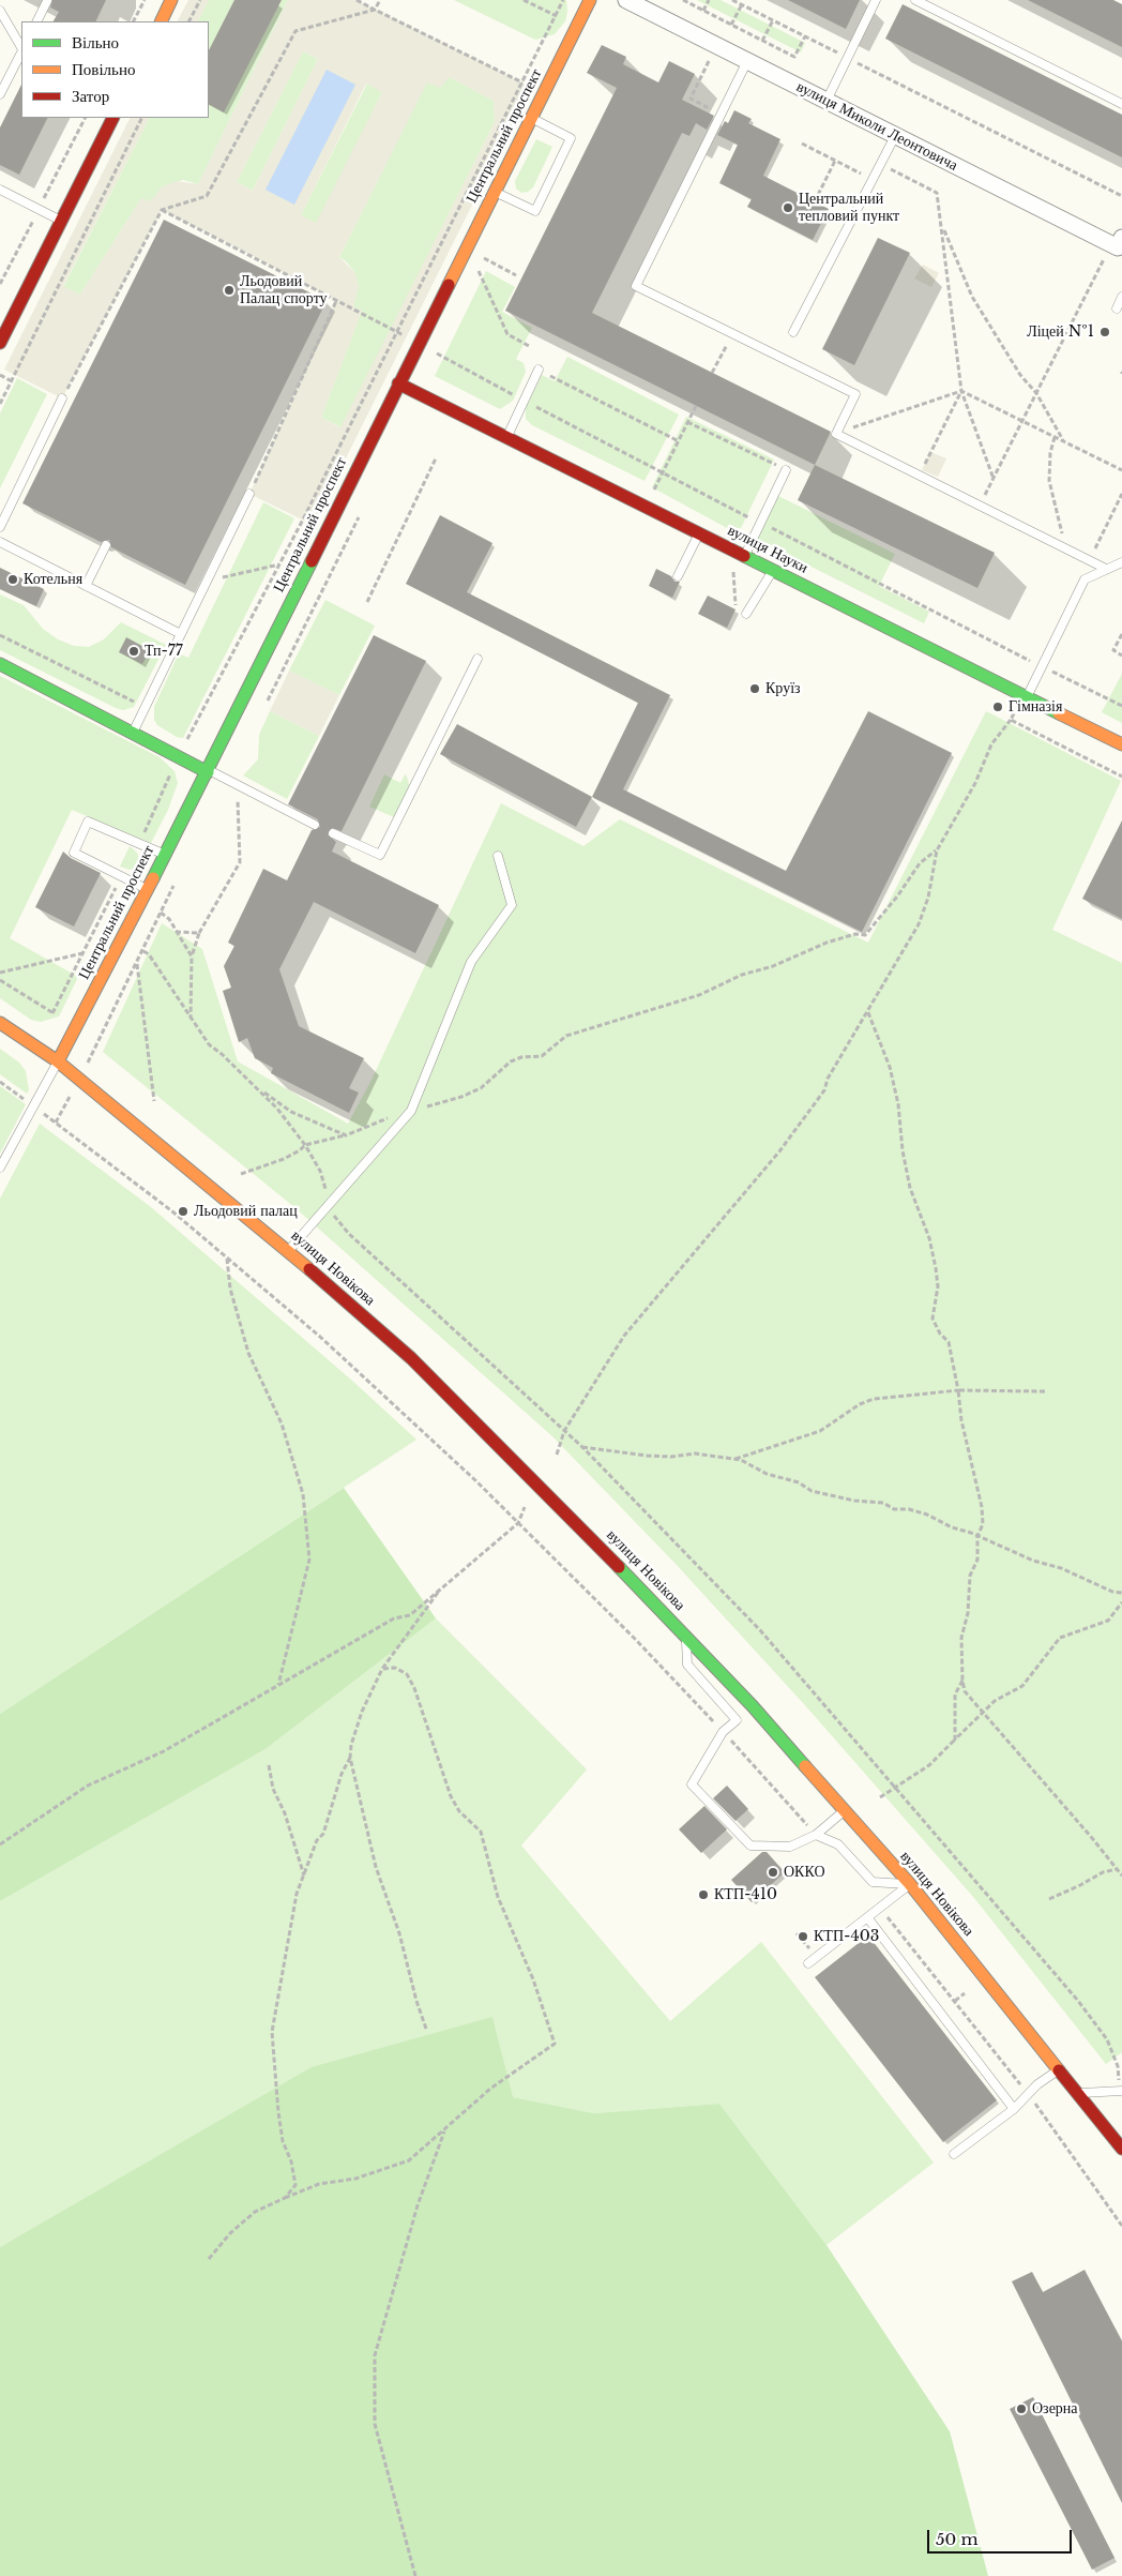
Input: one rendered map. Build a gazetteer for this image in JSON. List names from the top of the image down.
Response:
{
  "streets": {
    "street": [
      "вулиця Миколи Леонтовича",
      "Центральний проспект",
      "вулиця Науки",
      "вулиця Новікова"
    ]
  },
  "crossings": [
    ["Центральний проспект", "вулиця Науки"],
    ["Центральний проспект", "вулиця Новікова"]
  ],
  "places": [
    "Центральний тепловий пункт",
    "Льодовий Палац спорту",
    "Ліцей №1",
    "Котельня",
    "Тп-77",
    "Круїз",
    "Гімназія",
    "Льодовий палац",
    "ОККО",
    "КТП-410",
    "КТП-403",
    "Озерна"
  ],
  "legend": ["Вільно", "Повільно", "Затор"],
  "scale_bar": "50 m"
}
